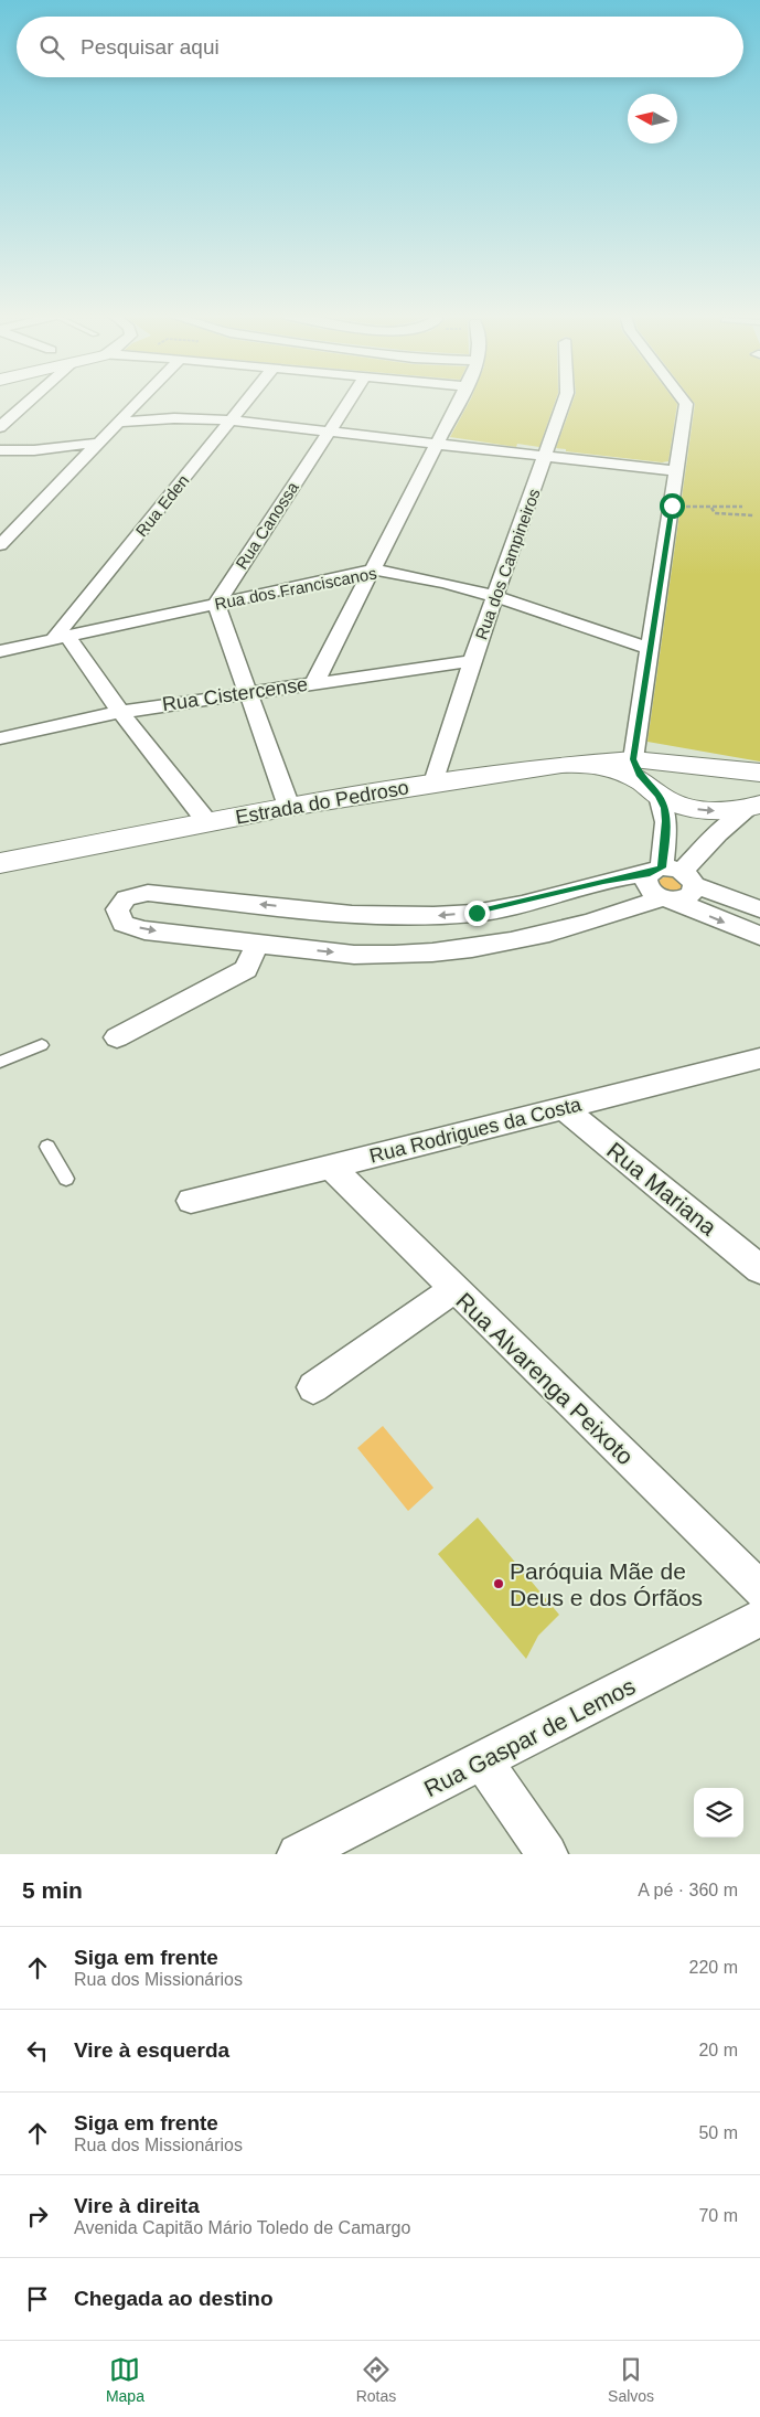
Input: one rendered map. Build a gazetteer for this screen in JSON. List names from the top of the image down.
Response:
{
  "streets": {
    "main road": ["Estrada do Pedroso"],
    "street": [
      "Rua Eden",
      "Rua Canossa",
      "Rua dos Campineiros",
      "Rua dos Franciscanos",
      "Rua Cistercense",
      "Rua Rodrigues da Costa",
      "Rua Mariana",
      "Rua Alvarenga Peixoto",
      "Rua Gaspar de Lemos"
    ]
  },
  "crossings": [
    ["Rua Eden", "Rua dos Franciscanos"],
    ["Rua Canossa", "Rua dos Franciscanos"],
    ["Rua dos Campineiros", "Rua dos Franciscanos"],
    ["Rua dos Campineiros", "Rua Cistercense"],
    ["Rua dos Campineiros", "Estrada do Pedroso"],
    ["Rua Rodrigues da Costa", "Rua Mariana"],
    ["Rua Rodrigues da Costa", "Rua Alvarenga Peixoto"]
  ],
  "places": ["Paróquia Mãe de Deus e dos Órfãos"],
  "north": "left",
  "page": {
    "search": "Pesquisar aqui",
    "heading": ["5 min", "A pé · 360 m"],
    "list": [
      ["Siga em frente", "Rua dos Missionários", "220 m"],
      ["Vire à esquerda", "20 m"],
      ["Siga em frente", "Rua dos Missionários", "50 m"],
      ["Vire à direita", "Avenida Capitão Mário Toledo de Camargo", "70 m"],
      "Chegada ao destino"
    ],
    "nav": ["Mapa", "Rotas", "Salvos"]
  }
}
